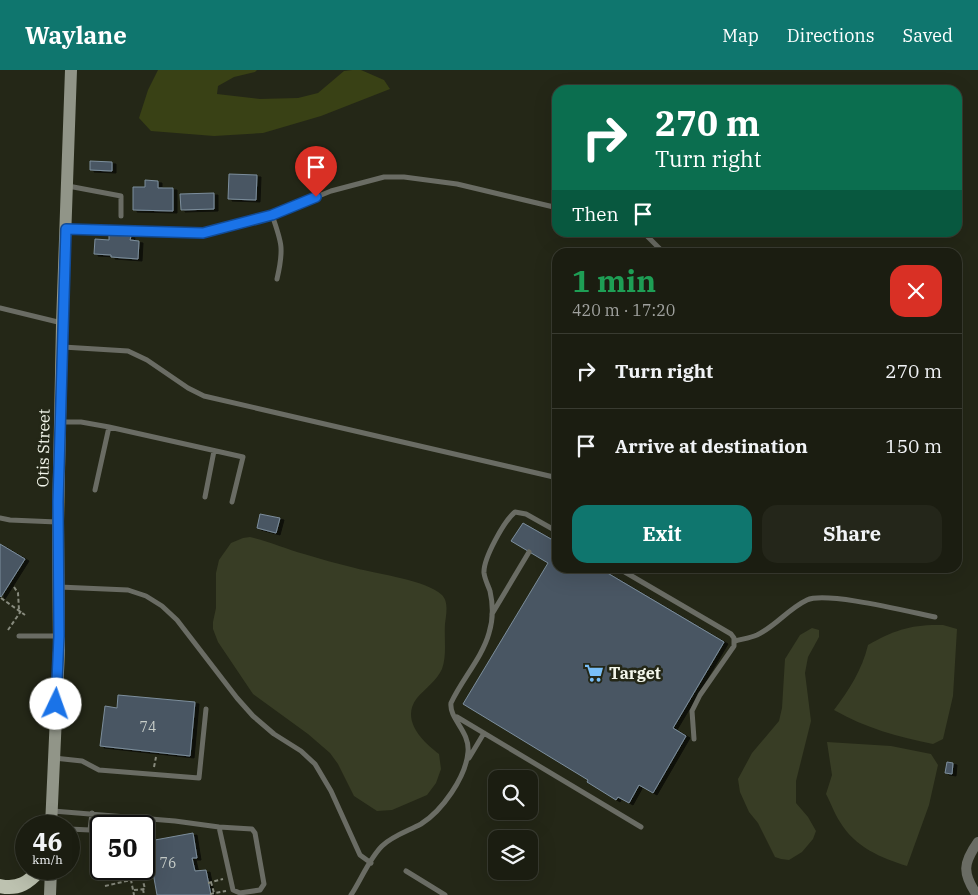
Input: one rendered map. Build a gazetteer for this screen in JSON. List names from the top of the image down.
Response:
{
  "streets": {
    "main road": ["Otis Street"]
  },
  "places": {
    "supermarket": ["Target"]
  },
  "house_numbers": ["74", "76"],
  "page": {
    "header": "Waylane",
    "nav": ["Map", "Directions", "Saved"],
    "turn": ["270 m", "Turn right"],
    "then": "Then",
    "heading": ["1 min", "420 m · 17:20"],
    "list": [
      {
        "name": "Turn right",
        "value": "270 m"
      },
      {
        "name": "Arrive at destination",
        "value": "150 m"
      }
    ],
    "buttons": ["Exit", "Share"],
    "speed": "46 km/h",
    "limit": "50"
  }
}
